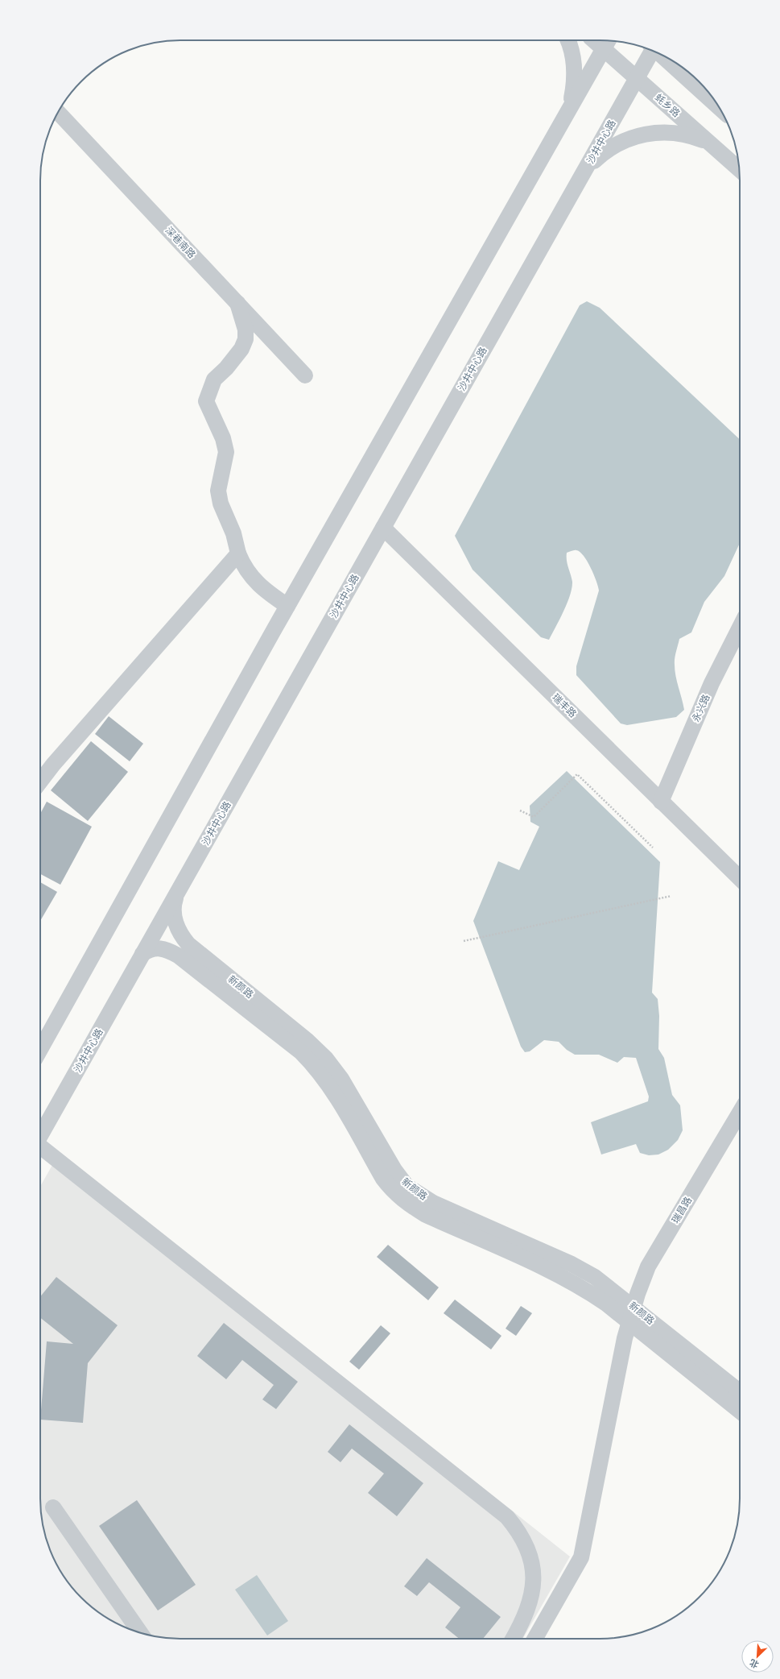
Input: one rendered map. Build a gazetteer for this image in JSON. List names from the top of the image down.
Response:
{
  "streets": {
    "street": [
      "蚝乡路",
      "沙井中心路",
      "深巷南路",
      "瑞丰路",
      "永兴路",
      "新颜路",
      "瑞昌路"
    ]
  },
  "crossings": [
    ["蚝乡路", "沙井中心路"],
    ["沙井中心路", "瑞丰路"],
    ["沙井中心路", "新颜路"],
    ["瑞丰路", "永兴路"],
    ["新颜路", "瑞昌路"]
  ],
  "north": "bottom left"
}
